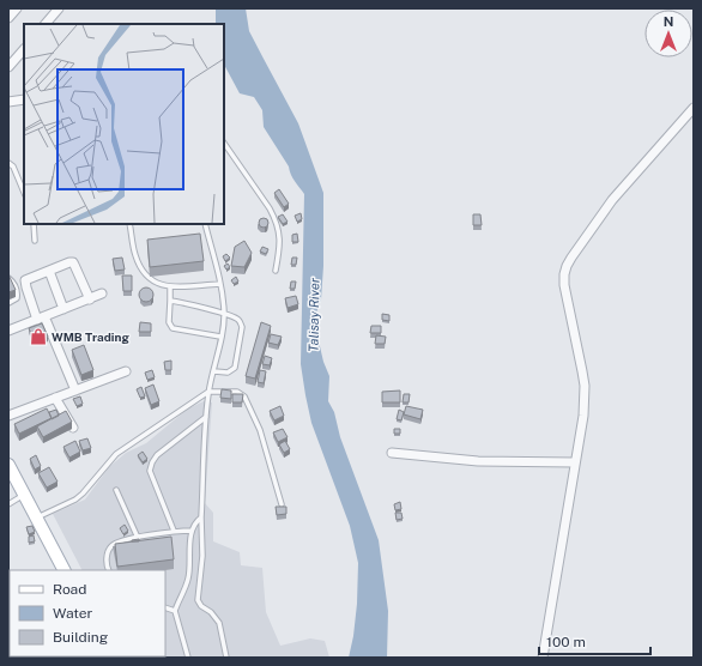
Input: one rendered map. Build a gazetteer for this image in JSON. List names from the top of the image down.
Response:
{
  "water": ["Talisay River"],
  "places": {
    "shop": ["WMB Trading"]
  },
  "legend": ["Road", "Water", "Building"],
  "scale_bar": "100 m",
  "north": "top"
}
